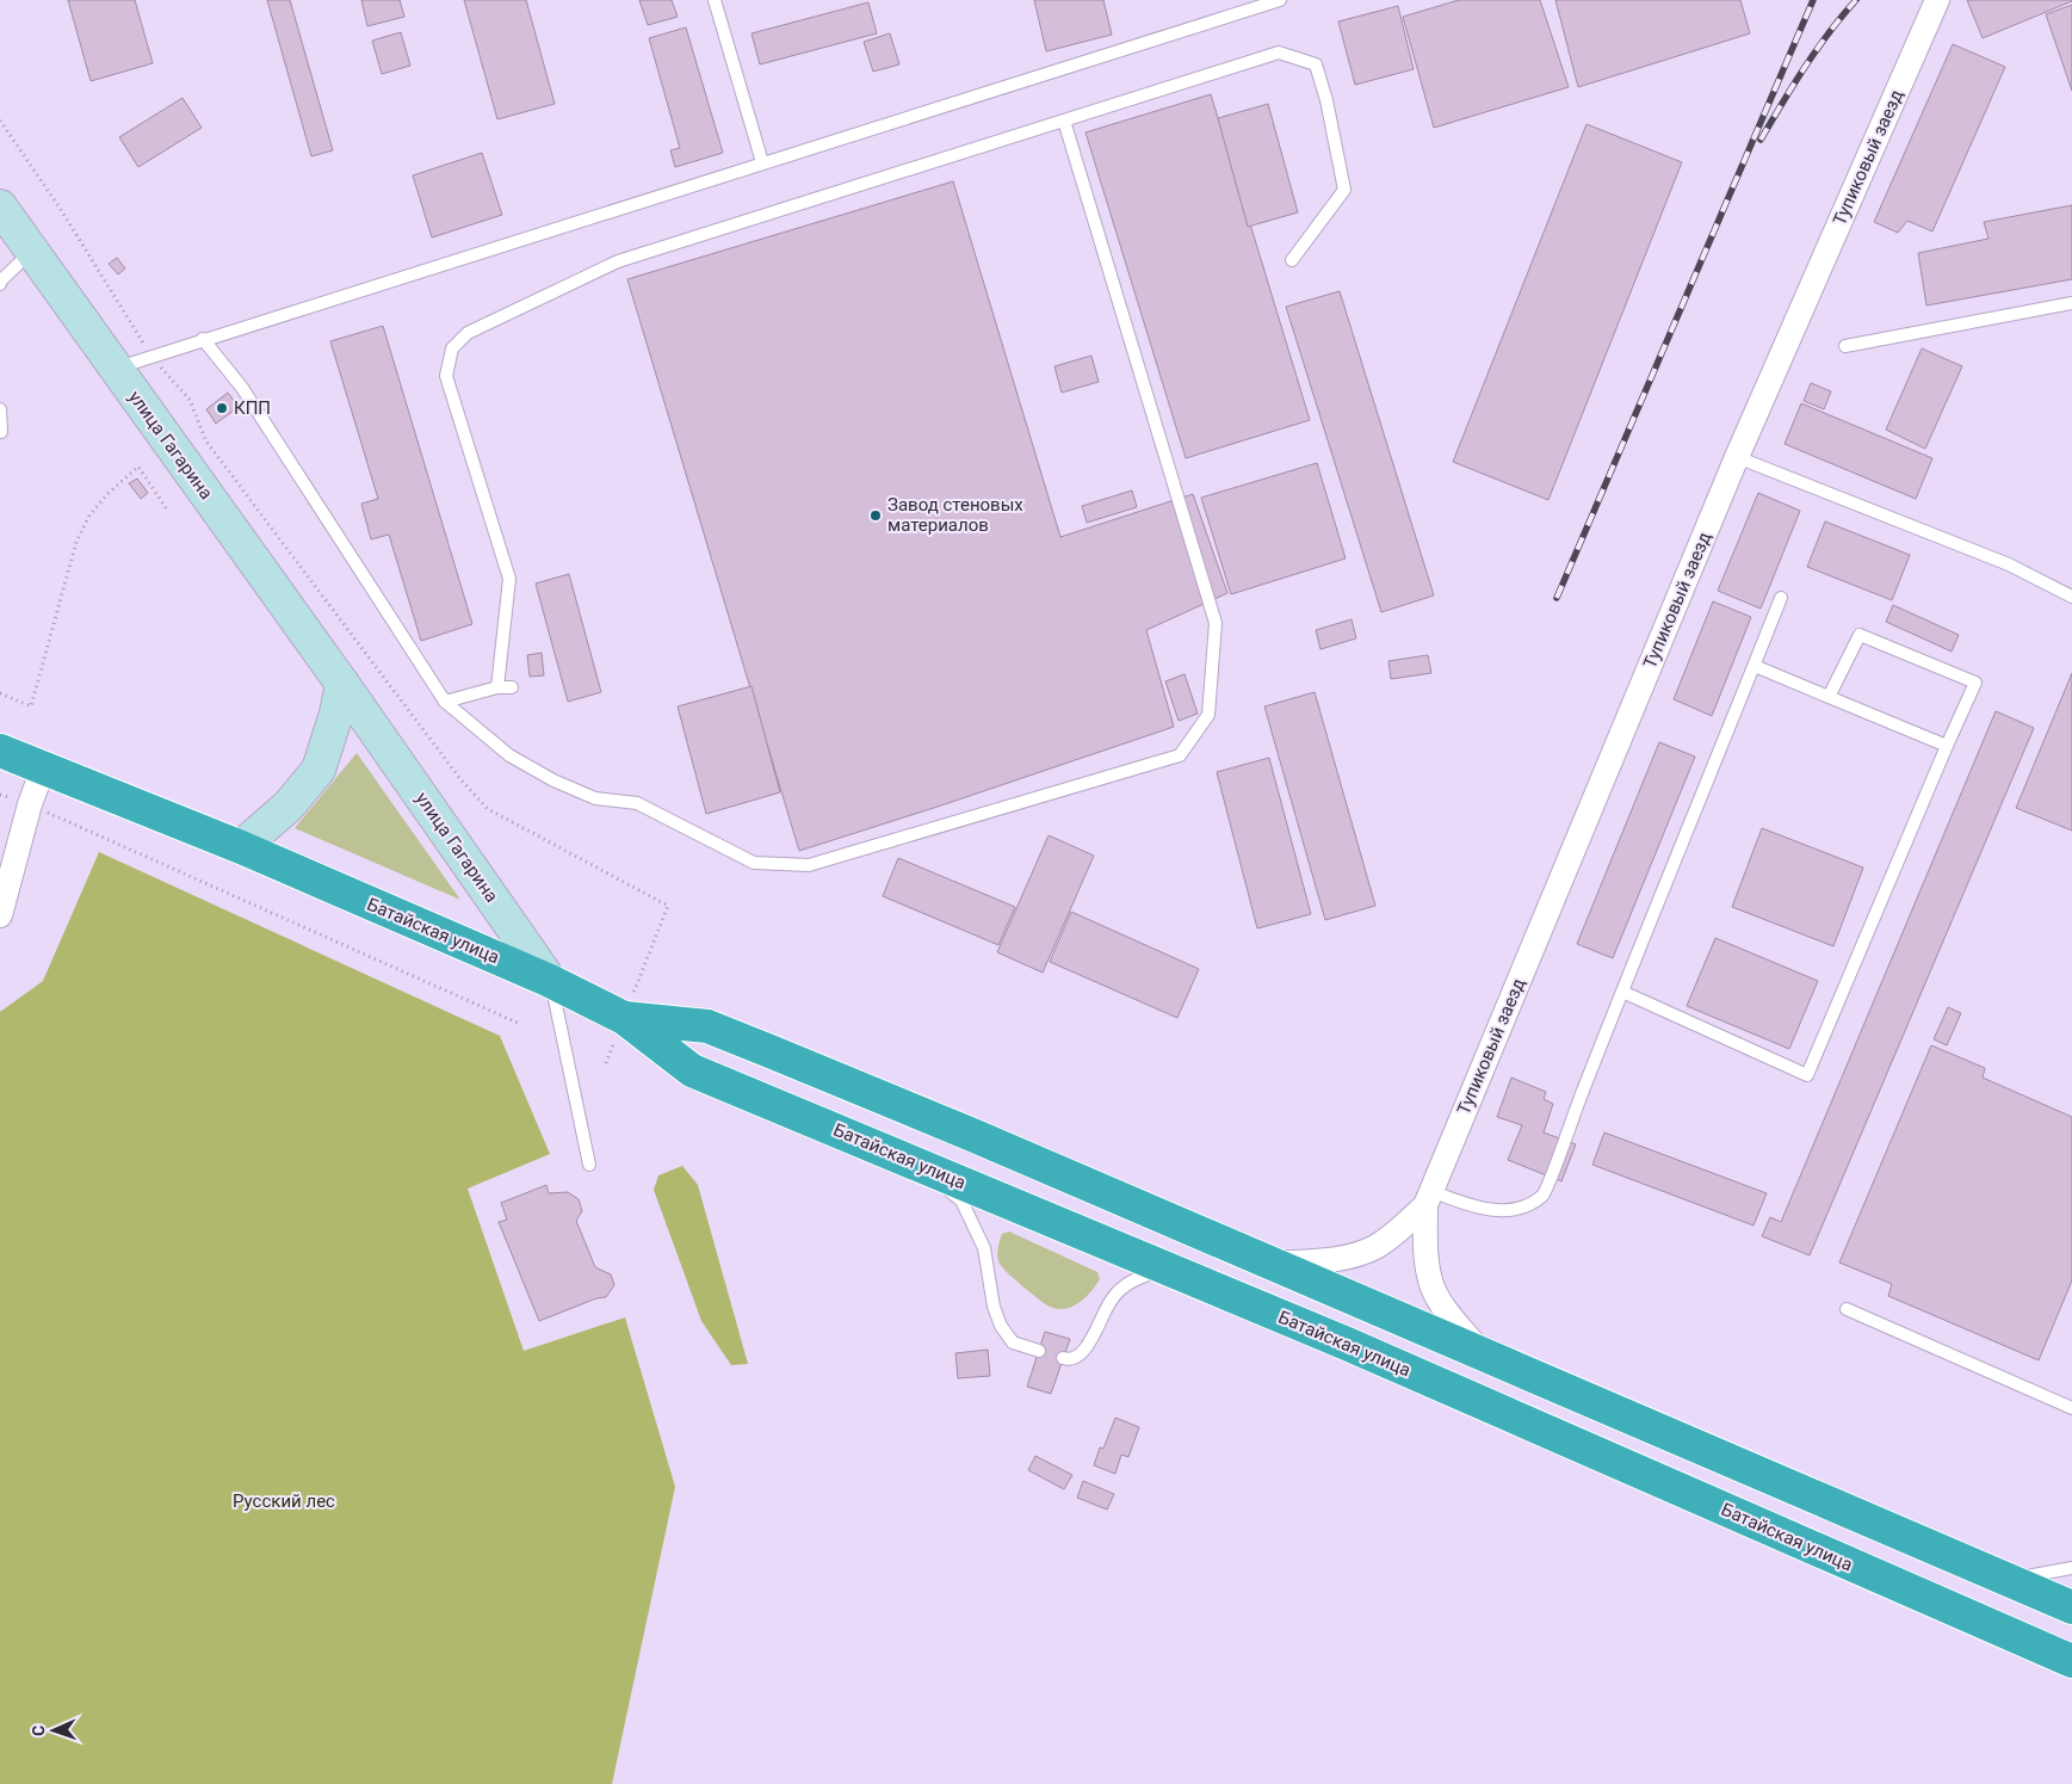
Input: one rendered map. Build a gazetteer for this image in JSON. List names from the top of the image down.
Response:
{
  "streets": {
    "highway": ["Батайская улица"],
    "main road": ["улица Гагарина"],
    "street": ["Тупиковый заезд"]
  },
  "crossings": [
    ["улица Гагарина", "Батайская улица"]
  ],
  "parks": ["Русский лес"],
  "places": ["КПП", "Завод стеновых материалов"],
  "north": "left"
}
